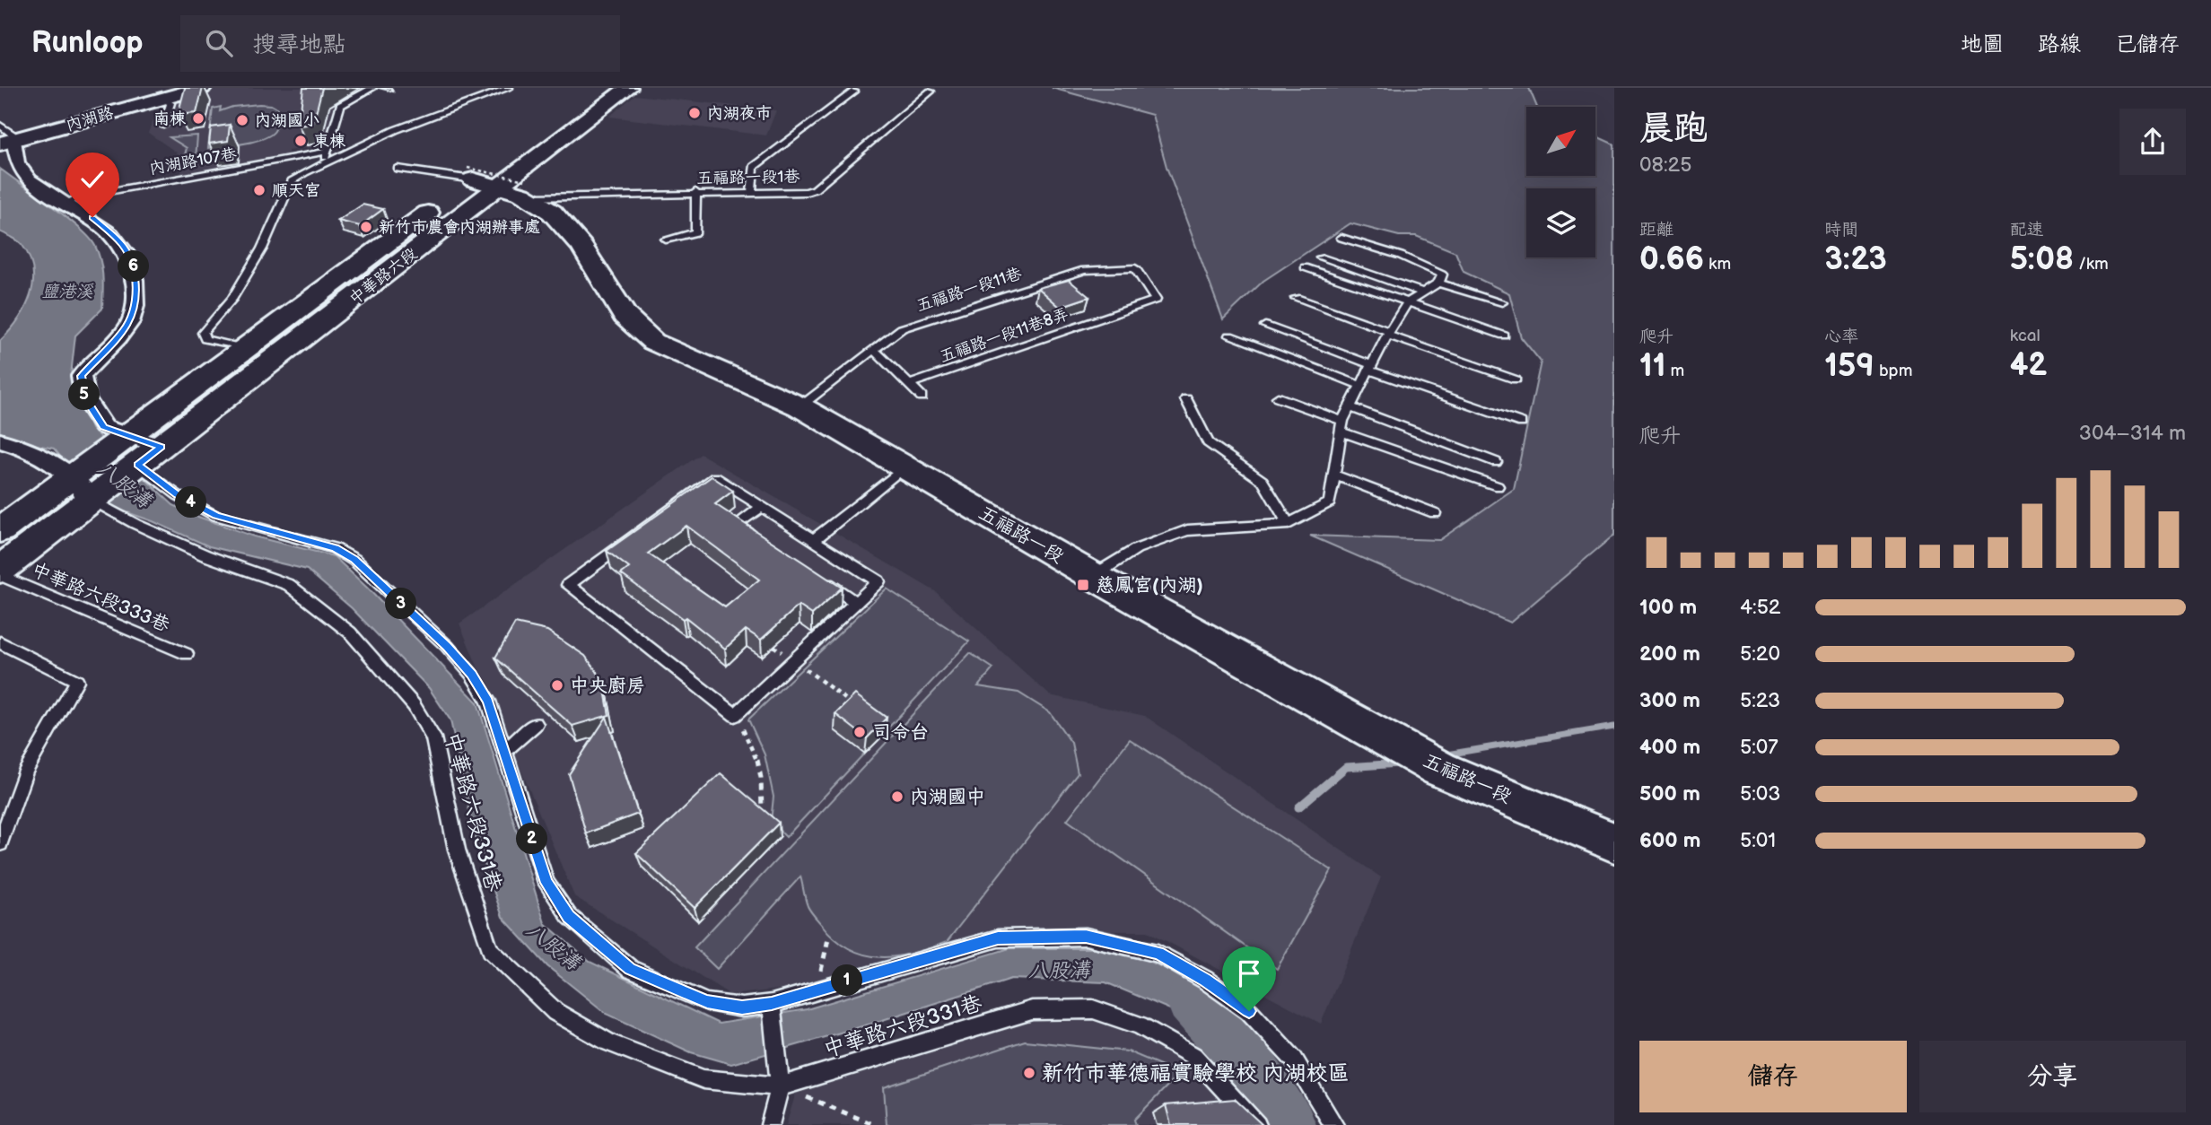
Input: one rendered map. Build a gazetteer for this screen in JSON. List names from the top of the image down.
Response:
{
  "streets": {
    "main road": ["內湖路", "中華路六段", "五福路一段"],
    "lane": [
      "內湖路107巷",
      "五福路一段1巷",
      "五福路一段11巷",
      "五福路一段11巷8弄",
      "中華路六段333巷",
      "中華路六段331巷"
    ]
  },
  "crossings": [
    ["五福路一段1巷", "中華路六段"],
    ["五福路一段1巷", "五福路一段"],
    ["中華路六段", "五福路一段"],
    ["中華路六段", "中華路六段331巷"],
    ["五福路一段11巷", "五福路一段11巷8弄"],
    ["五福路一段11巷", "五福路一段"]
  ],
  "water": ["鹽港溪", "八股溝"],
  "places": {
    "other": [
      "內湖夜市",
      "南棟",
      "內湖國小",
      "東棟",
      "順天宮",
      "新竹市農會內湖辦事處",
      "中央廚房",
      "司令台",
      "內湖國中",
      "新竹市華德福實驗學校 内湖校區"
    ],
    "transit": ["慈鳳宮(內湖)"]
  },
  "north": "top right",
  "page": {
    "header": "Runloop",
    "search": "搜尋地點",
    "nav": ["地圖", "路線", "已儲存"],
    "heading": ["晨跑", "08:25"],
    "stats": [
      ["距離", "0.66 km"],
      ["時間", "3:23"],
      ["配速", "5:08 /km"],
      ["爬升", "11 m"],
      ["心率", "159 bpm"],
      ["kcal", "42"]
    ],
    "pins": [
      "6",
      "5",
      "4",
      "3",
      "2",
      "1"
    ],
    "chart": ["爬升", "304–314 m"],
    "list": [
      {
        "name": "100 m",
        "note": "4:52"
      },
      {
        "name": "200 m",
        "note": "5:20"
      },
      {
        "name": "300 m",
        "note": "5:23"
      },
      {
        "name": "400 m",
        "note": "5:07"
      },
      {
        "name": "500 m",
        "note": "5:03"
      },
      {
        "name": "600 m",
        "note": "5:01"
      }
    ],
    "buttons": ["儲存", "分享"]
  }
}
